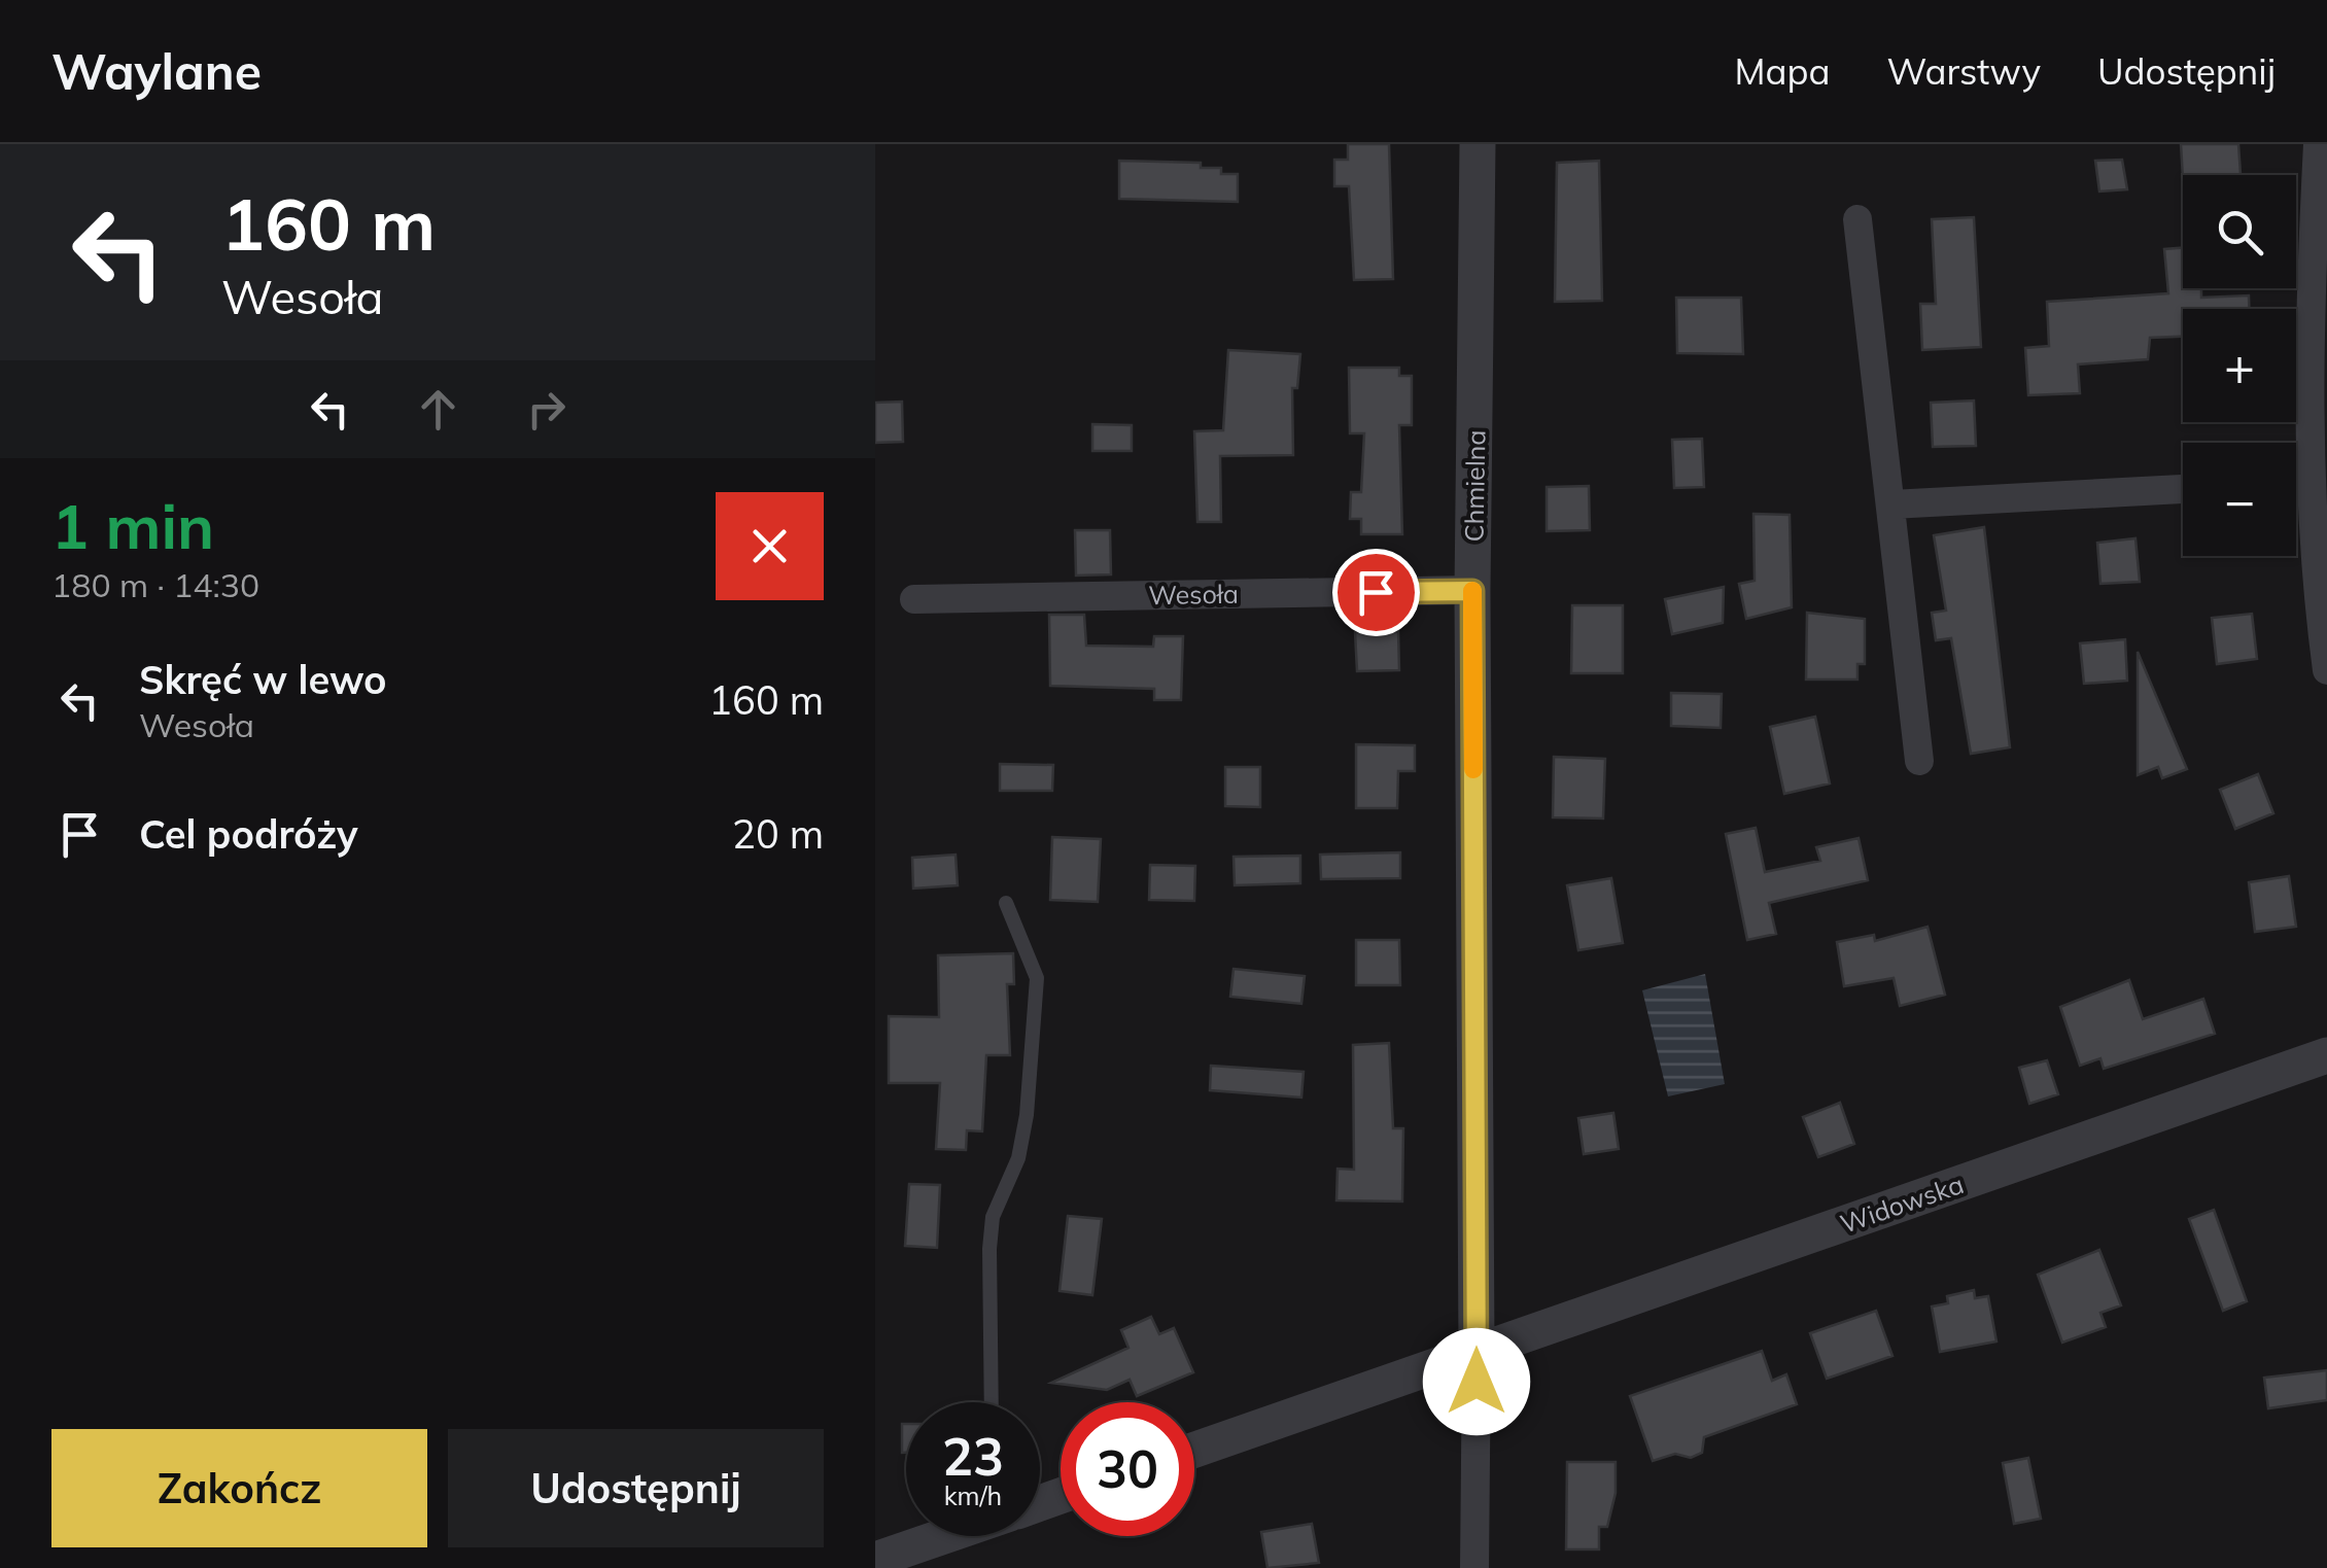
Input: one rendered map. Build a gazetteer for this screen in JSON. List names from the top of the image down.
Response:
{
  "streets": {
    "street": ["Chmielna", "Wesoła", "Widowska"]
  },
  "crossings": [
    ["Chmielna", "Wesoła"],
    ["Chmielna", "Widowska"]
  ],
  "page": {
    "header": "Waylane",
    "nav": ["Mapa", "Warstwy", "Udostępnij"],
    "turn": ["160 m", "Wesoła"],
    "map_buttons": ["+", "−"],
    "heading": ["1 min", "180 m · 14:30"],
    "list": [
      {
        "name": "Skręć w lewo",
        "note": "Wesoła",
        "value": "160 m"
      },
      {
        "name": "Cel podróży",
        "value": "20 m"
      }
    ],
    "speed": "23 km/h",
    "limit": "30",
    "buttons": ["Zakończ", "Udostępnij"]
  }
}
